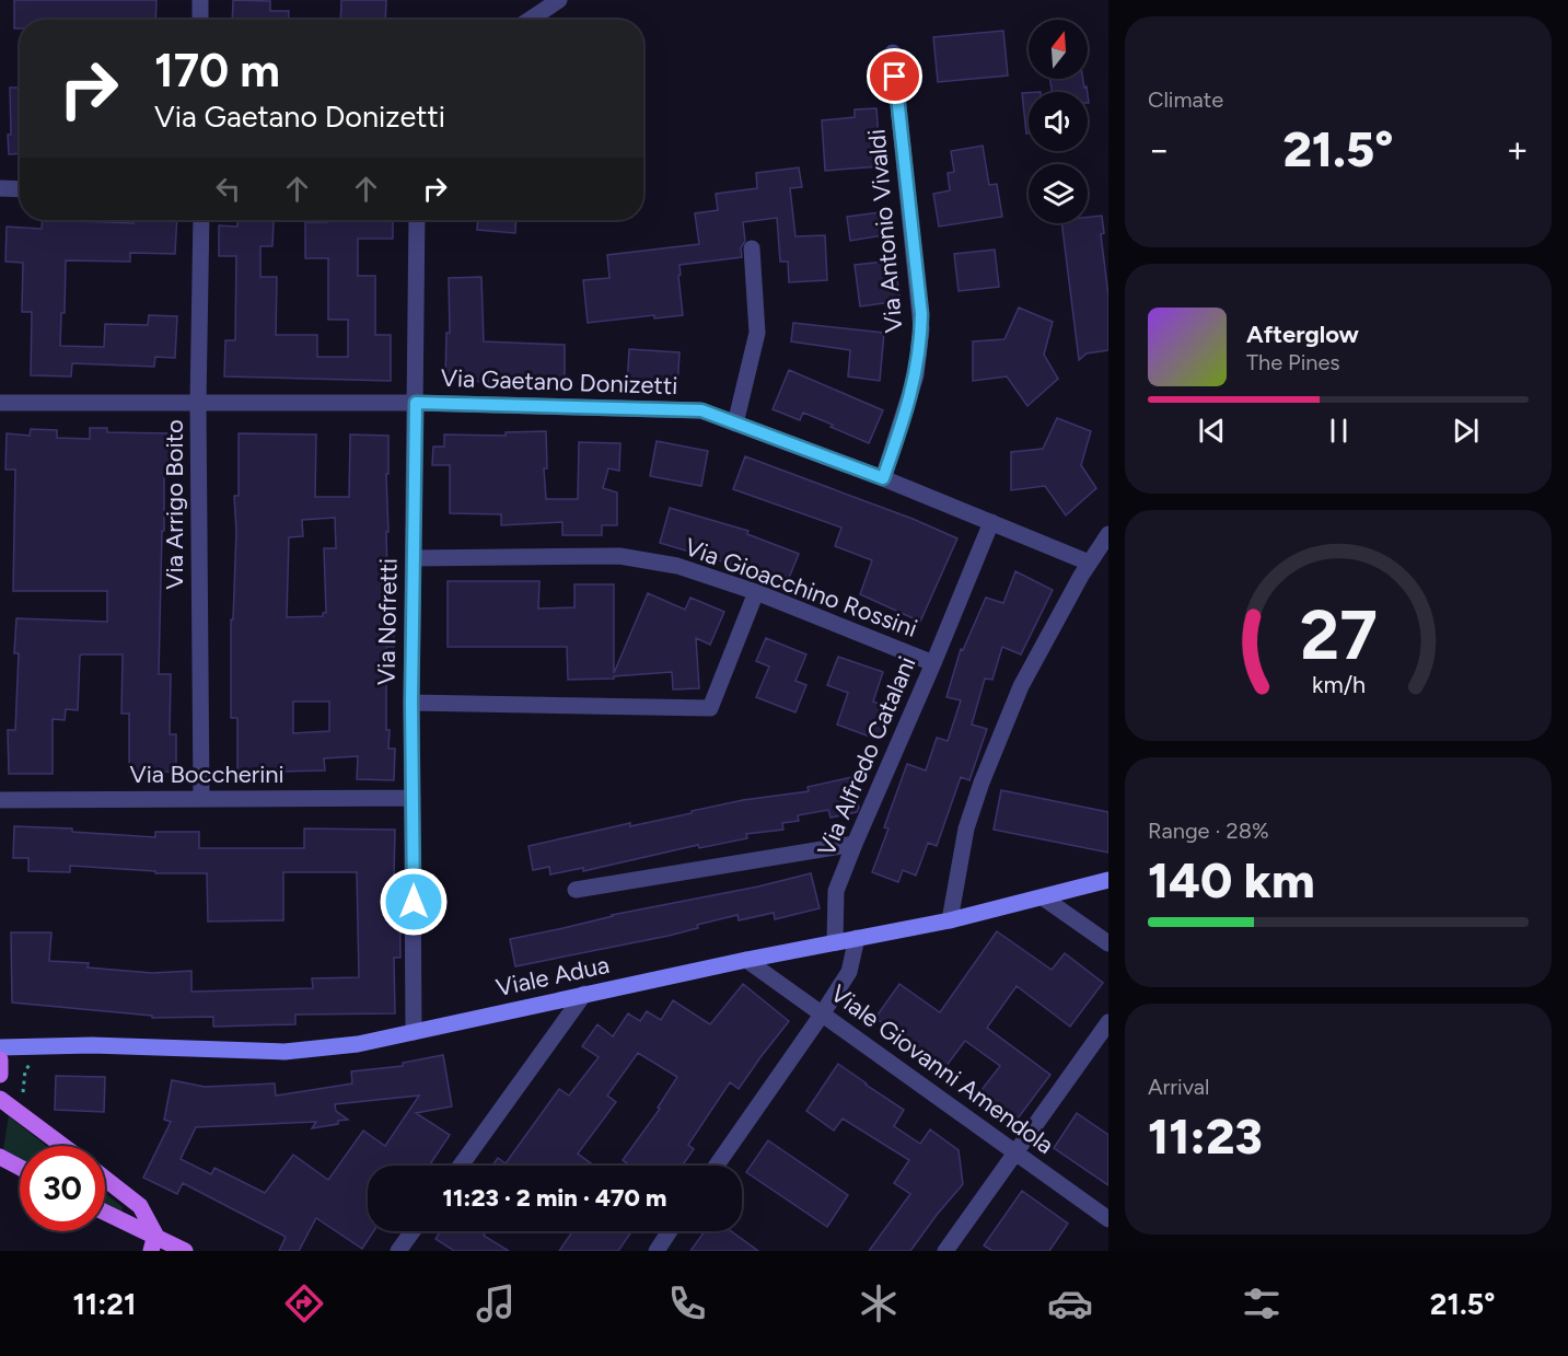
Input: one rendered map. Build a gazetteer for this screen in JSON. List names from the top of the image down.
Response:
{
  "streets": {
    "main road": ["Viale Adua"],
    "street": [
      "Via Antonio Vivaldi",
      "Via Gaetano Donizetti",
      "Via Arrigo Boito",
      "Via Gioacchino Rossini",
      "Via Nofretti",
      "Via Alfredo Catalani",
      "Via Boccherini",
      "Viale Giovanni Amendola"
    ]
  },
  "crossings": [
    ["Via Antonio Vivaldi", "Via Gaetano Donizetti"],
    ["Via Gaetano Donizetti", "Via Arrigo Boito"],
    ["Via Gaetano Donizetti", "Via Nofretti"],
    ["Via Gaetano Donizetti", "Via Alfredo Catalani"],
    ["Via Arrigo Boito", "Via Boccherini"],
    ["Via Gioacchino Rossini", "Via Nofretti"],
    ["Via Gioacchino Rossini", "Via Alfredo Catalani"],
    ["Via Nofretti", "Via Boccherini"],
    ["Via Nofretti", "Viale Adua"],
    ["Via Alfredo Catalani", "Viale Adua"],
    ["Viale Adua", "Viale Giovanni Amendola"]
  ],
  "north": "top",
  "page": {
    "tile": [
      "Climate",
      ["Range · 28%", "140 km"],
      ["Arrival", "11:23"]
    ],
    "turn": ["170 m", "Via Gaetano Donizetti"],
    "heat": ["−", "21.5°", "+"],
    "song": ["Afterglow", "The Pines"],
    "limit": "30",
    "trip": "11:23 · 2 min · 470 m",
    "tabs": ["11:21", "21.5°"],
    "gauge": ["27", "km/h"]
  }
}
